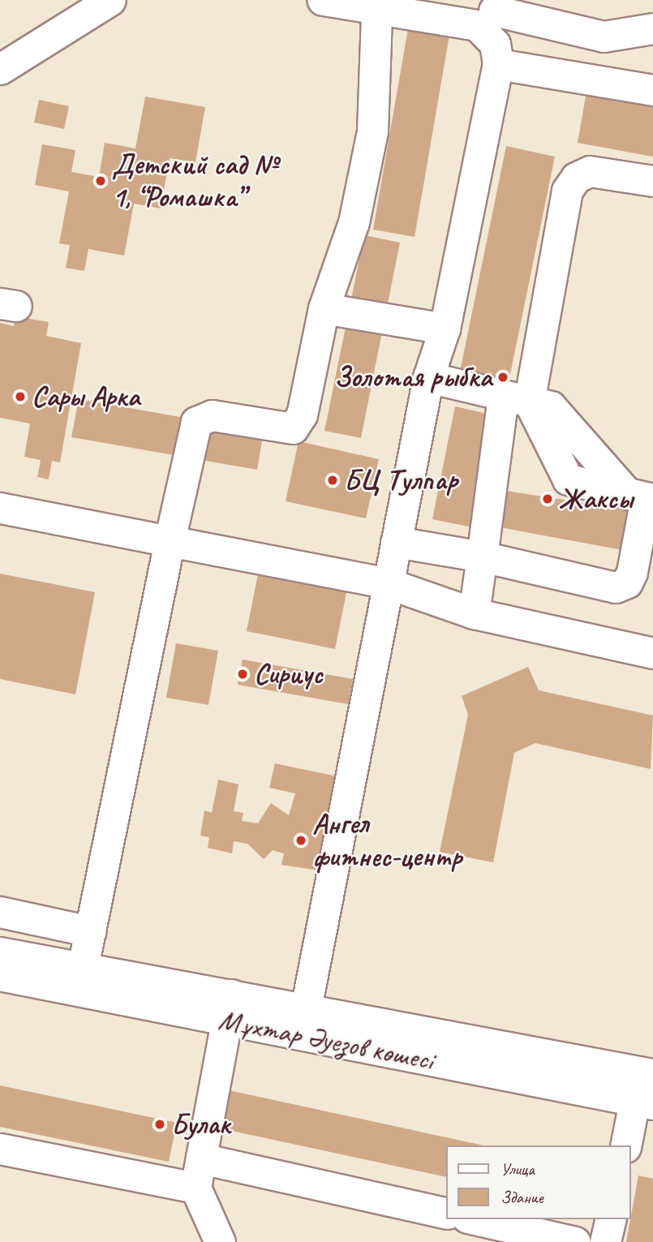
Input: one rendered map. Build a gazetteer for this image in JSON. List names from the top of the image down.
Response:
{
  "streets": {
    "main road": ["Мұхтар Әуезов көшесі"]
  },
  "places": [
    "Детский сад № 1, “Ромашка”",
    "Золотая рыбка",
    "Сары Арка",
    "БЦ Тулпар",
    "Жаксы",
    "Сириус",
    "Ангел фитнес-центр",
    "Булак"
  ],
  "legend": ["Улица", "Здание"]
}
